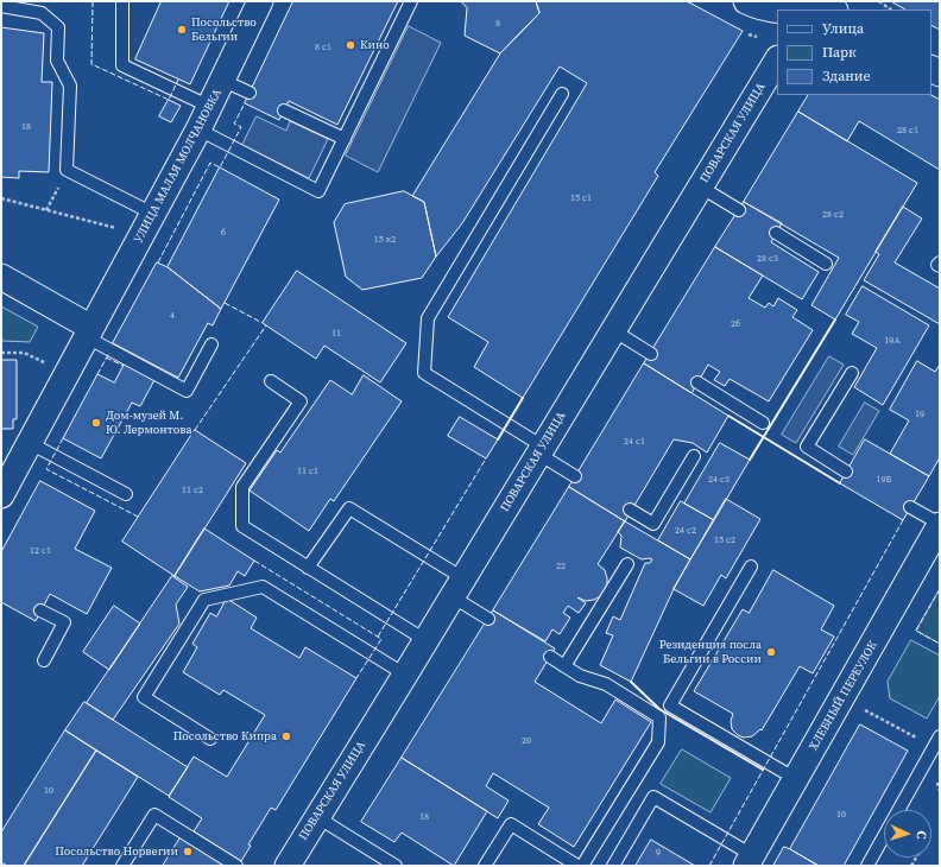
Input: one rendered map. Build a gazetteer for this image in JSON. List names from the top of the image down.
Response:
{
  "streets": {
    "street": ["ПОВАРСКАЯ УЛИЦА", "УЛИЦА МАЛАЯ МОЛЧАНОВКА", "ХЛЕБНЫЙ ПЕРЕУЛОК"]
  },
  "places": [
    "Посольство Бельгии",
    "Кино",
    "Дом-музей М. Ю. Лермонтова",
    "Резиденция посла Бельгии в России",
    "Посольство Кипра",
    "Посольство Норвегии"
  ],
  "house_numbers": [
    "8",
    "8 с1",
    "18",
    "28 с1",
    "15 с1",
    "28 с2",
    "6",
    "15 к2",
    "28 с3",
    "4",
    "26",
    "11",
    "19А",
    "19",
    "24 с1",
    "11 с1",
    "24 с3",
    "19Б",
    "11 с2",
    "24 с2",
    "15 с2",
    "12 с1",
    "22",
    "20",
    "10",
    "10",
    "18",
    "9"
  ],
  "legend": ["Улица", "Парк", "Здание"],
  "north": "right"
}
